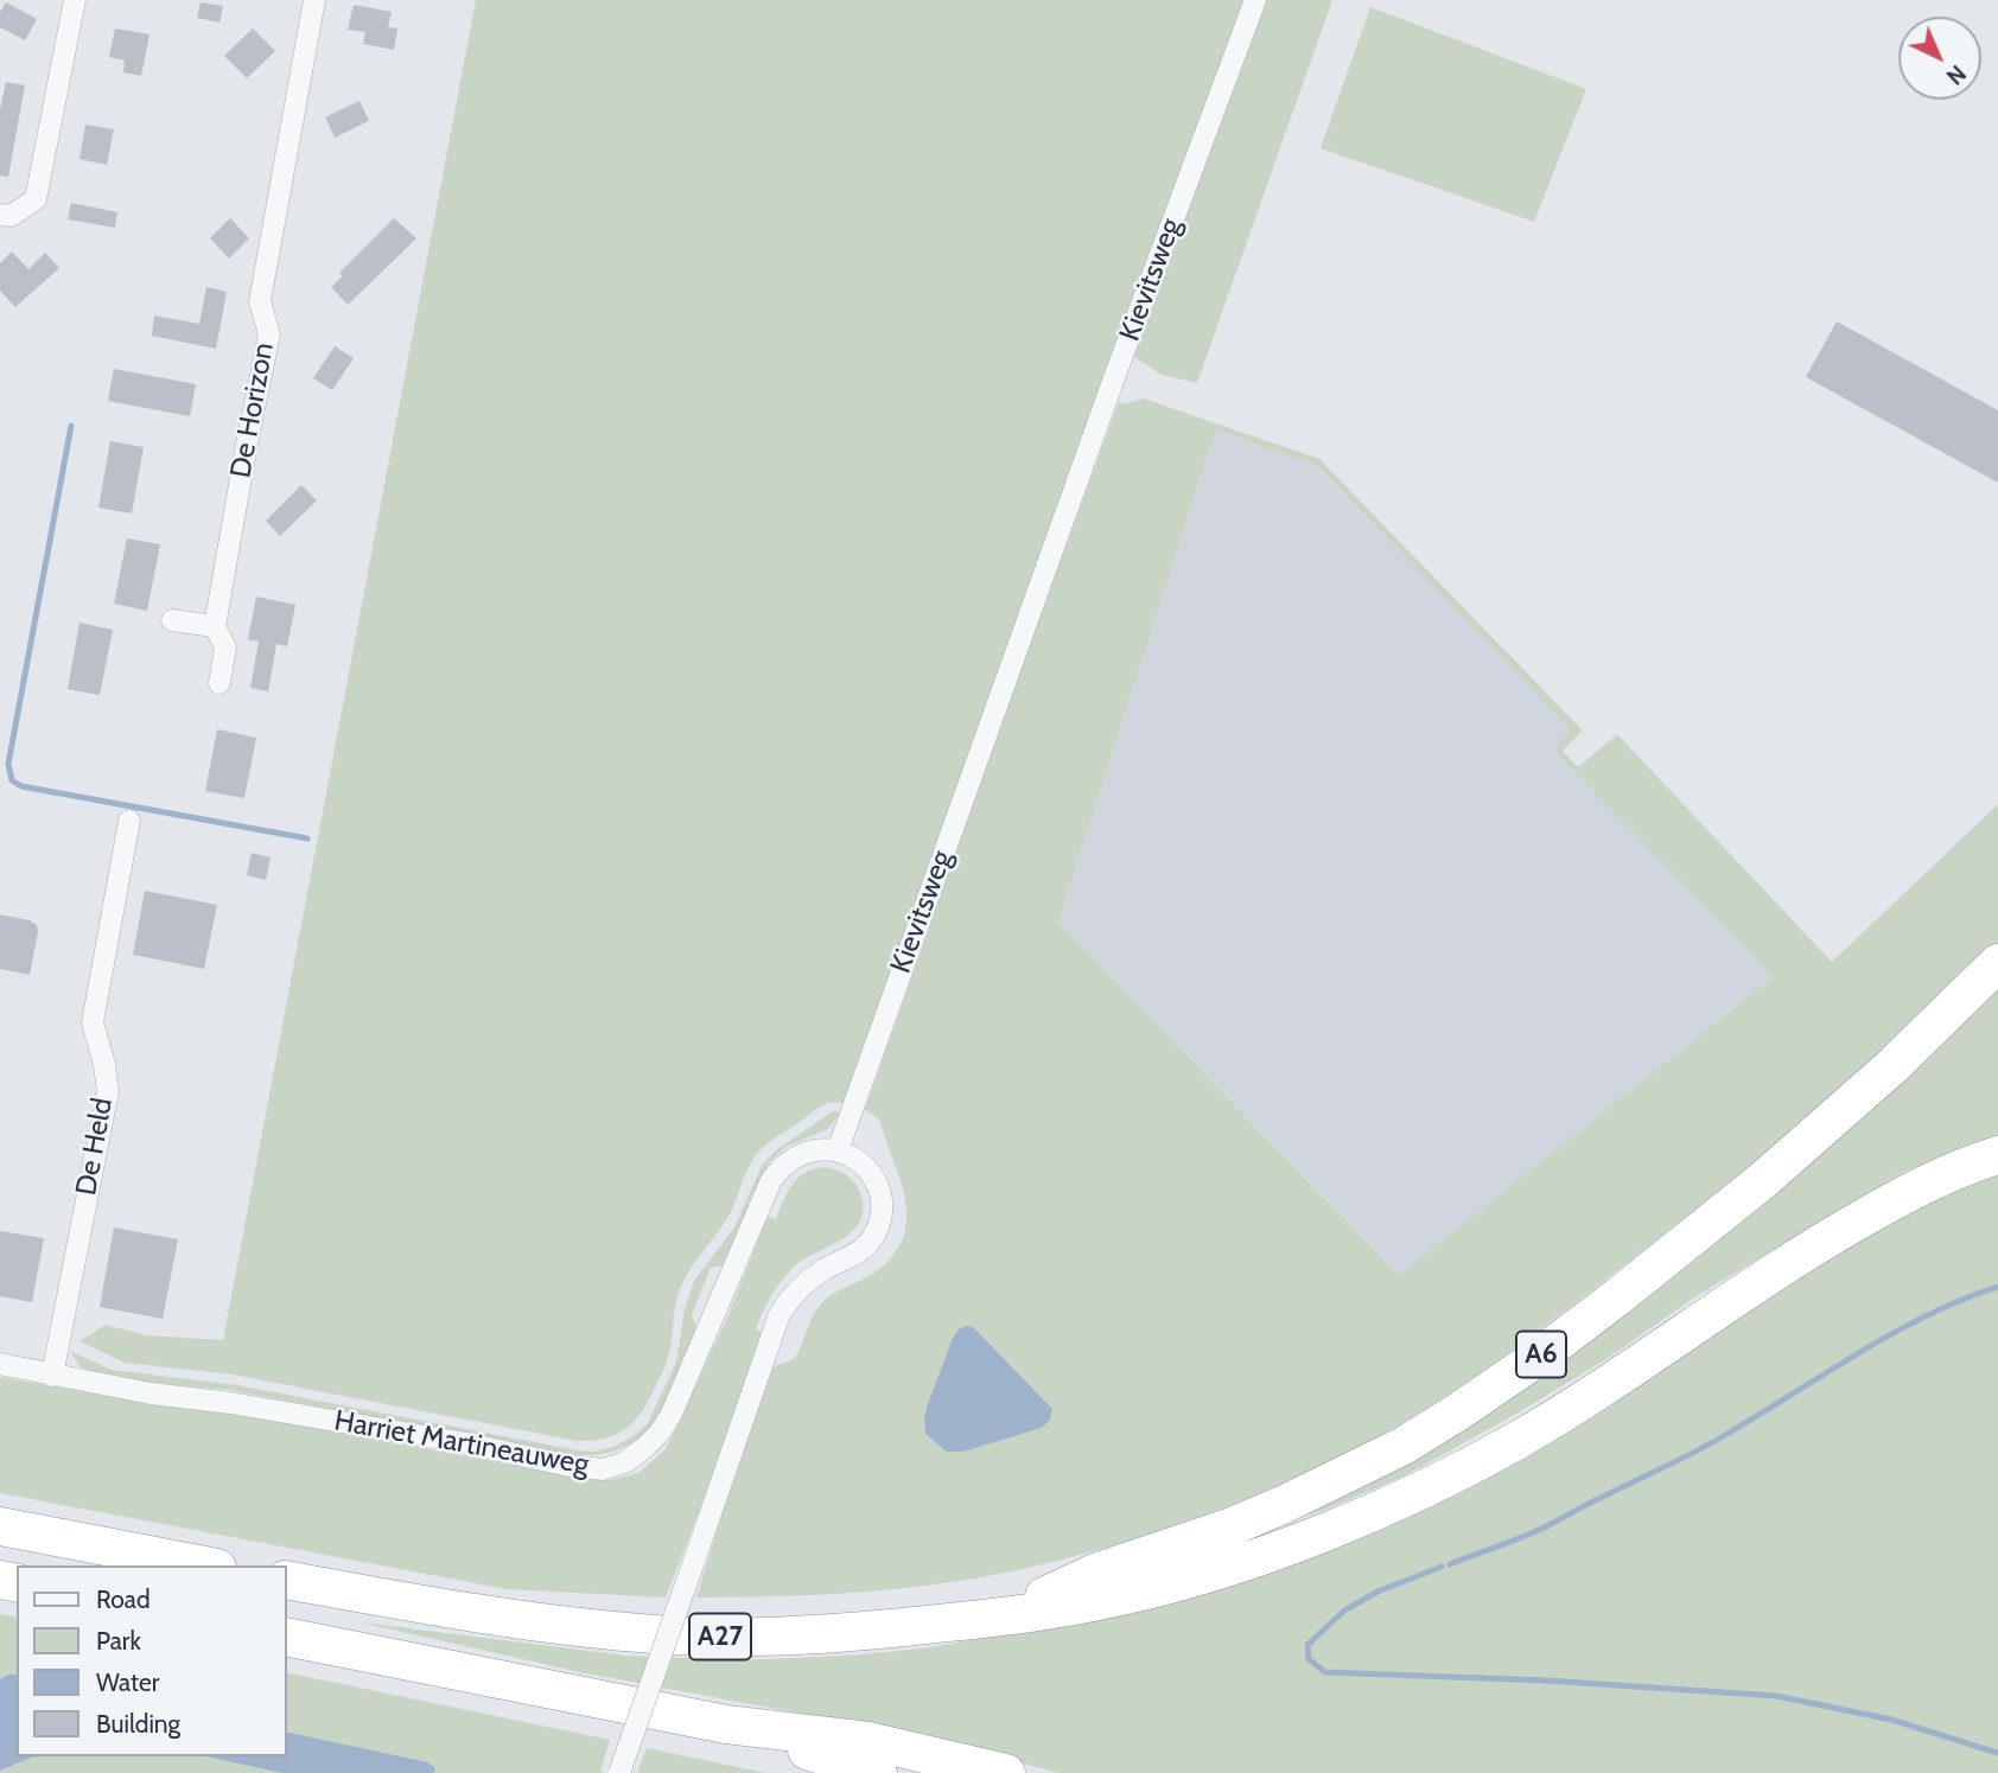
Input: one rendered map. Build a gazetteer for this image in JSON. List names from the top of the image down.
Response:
{
  "streets": {
    "highway": ["A6", "A27"],
    "street": [
      "Kievitsweg",
      "De Horizon",
      "De Held",
      "Harriet Martineauweg"
    ]
  },
  "crossings": [
    ["Kievitsweg", "Harriet Martineauweg"],
    ["De Held", "Harriet Martineauweg"],
    ["A6", "A27"]
  ],
  "legend": [
    "Road",
    "Park",
    "Water",
    "Building"
  ],
  "north": "bottom right"
}
